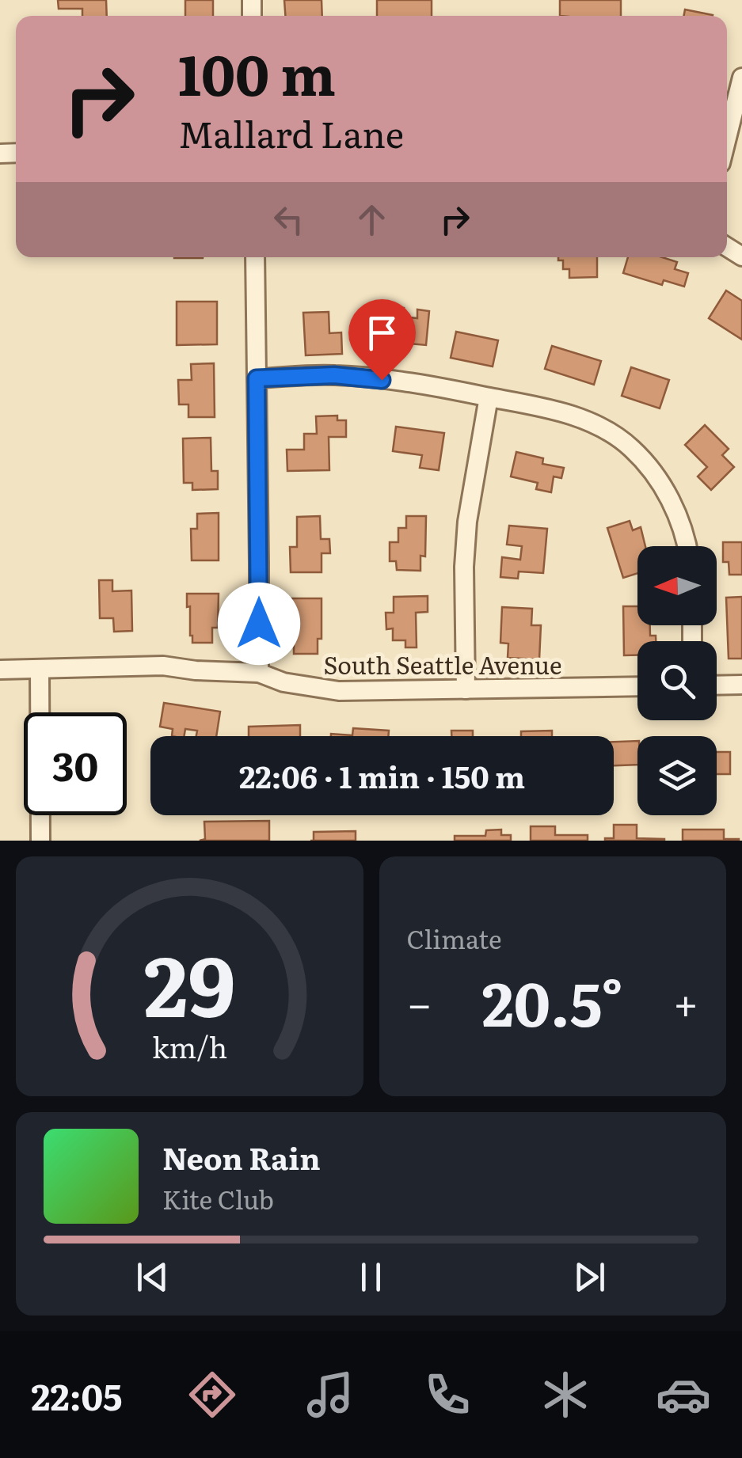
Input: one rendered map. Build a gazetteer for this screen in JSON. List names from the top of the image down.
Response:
{
  "streets": {
    "street": ["South Seattle Avenue"]
  },
  "north": "left",
  "page": {
    "turn": ["100 m", "Mallard Lane"],
    "limit": "30",
    "trip": "22:06 · 1 min · 150 m",
    "tile": "Climate",
    "heat": ["−", "20.5°", "+"],
    "song": ["Neon Rain", "Kite Club"],
    "tabs": "22:05",
    "gauge": ["29", "km/h"]
  }
}
